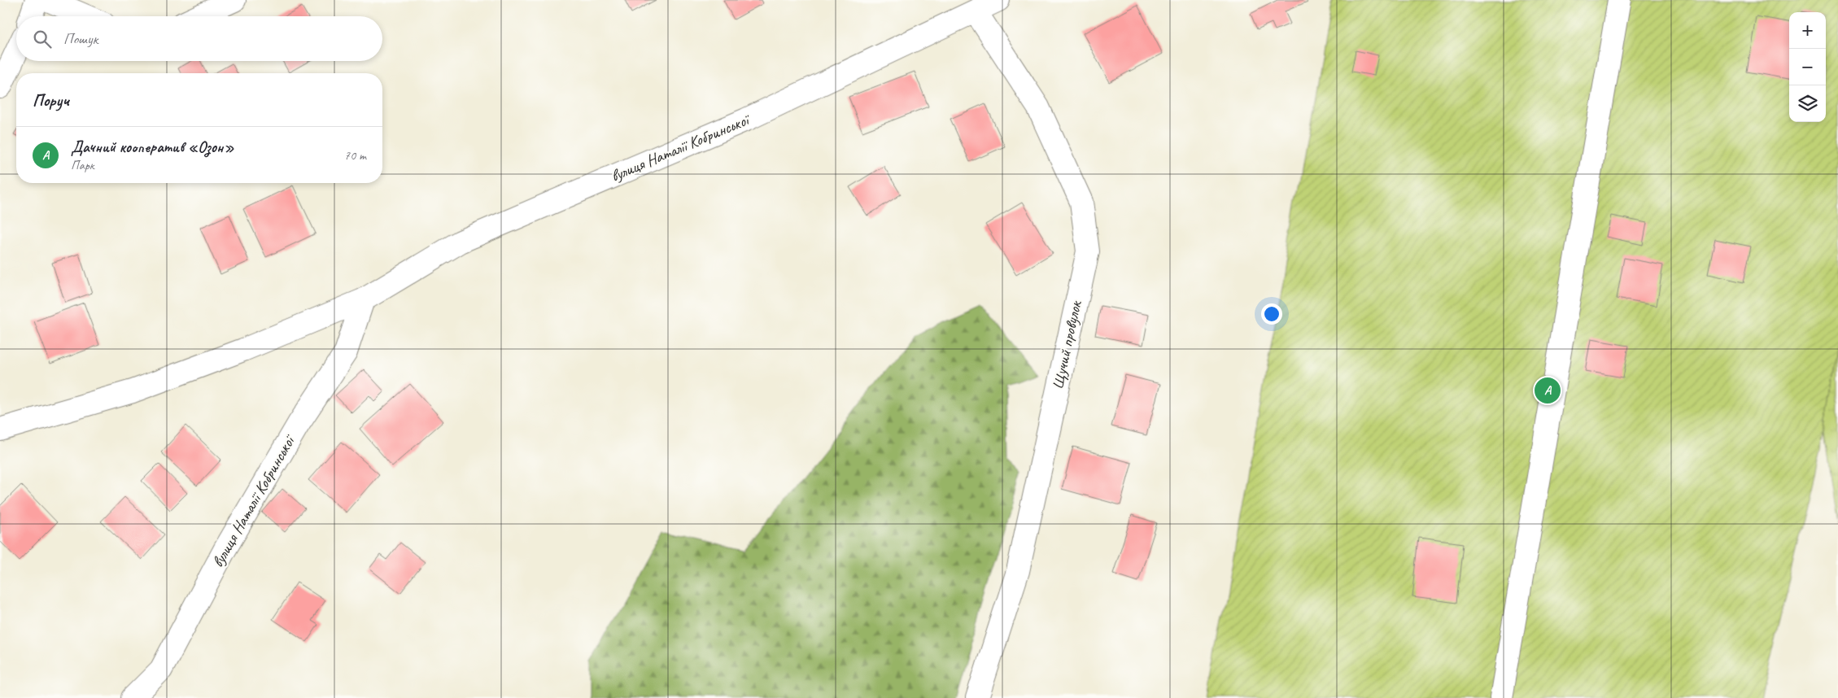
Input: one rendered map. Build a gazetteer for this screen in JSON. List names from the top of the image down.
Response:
{
  "streets": {
    "street": ["вулиця Наталії Кобринської", "Щучий провулок"]
  },
  "crossings": [
    ["вулиця Наталії Кобринської", "Щучий провулок"]
  ],
  "page": {
    "map_buttons": ["+", "−"],
    "search": "Пошук",
    "heading": "Поруч",
    "list": [
      {
        "mark": "A",
        "name": "Дачний кооператив «Озон»",
        "note": "Парк",
        "value": "70 m"
      }
    ],
    "pins": "A"
  }
}
